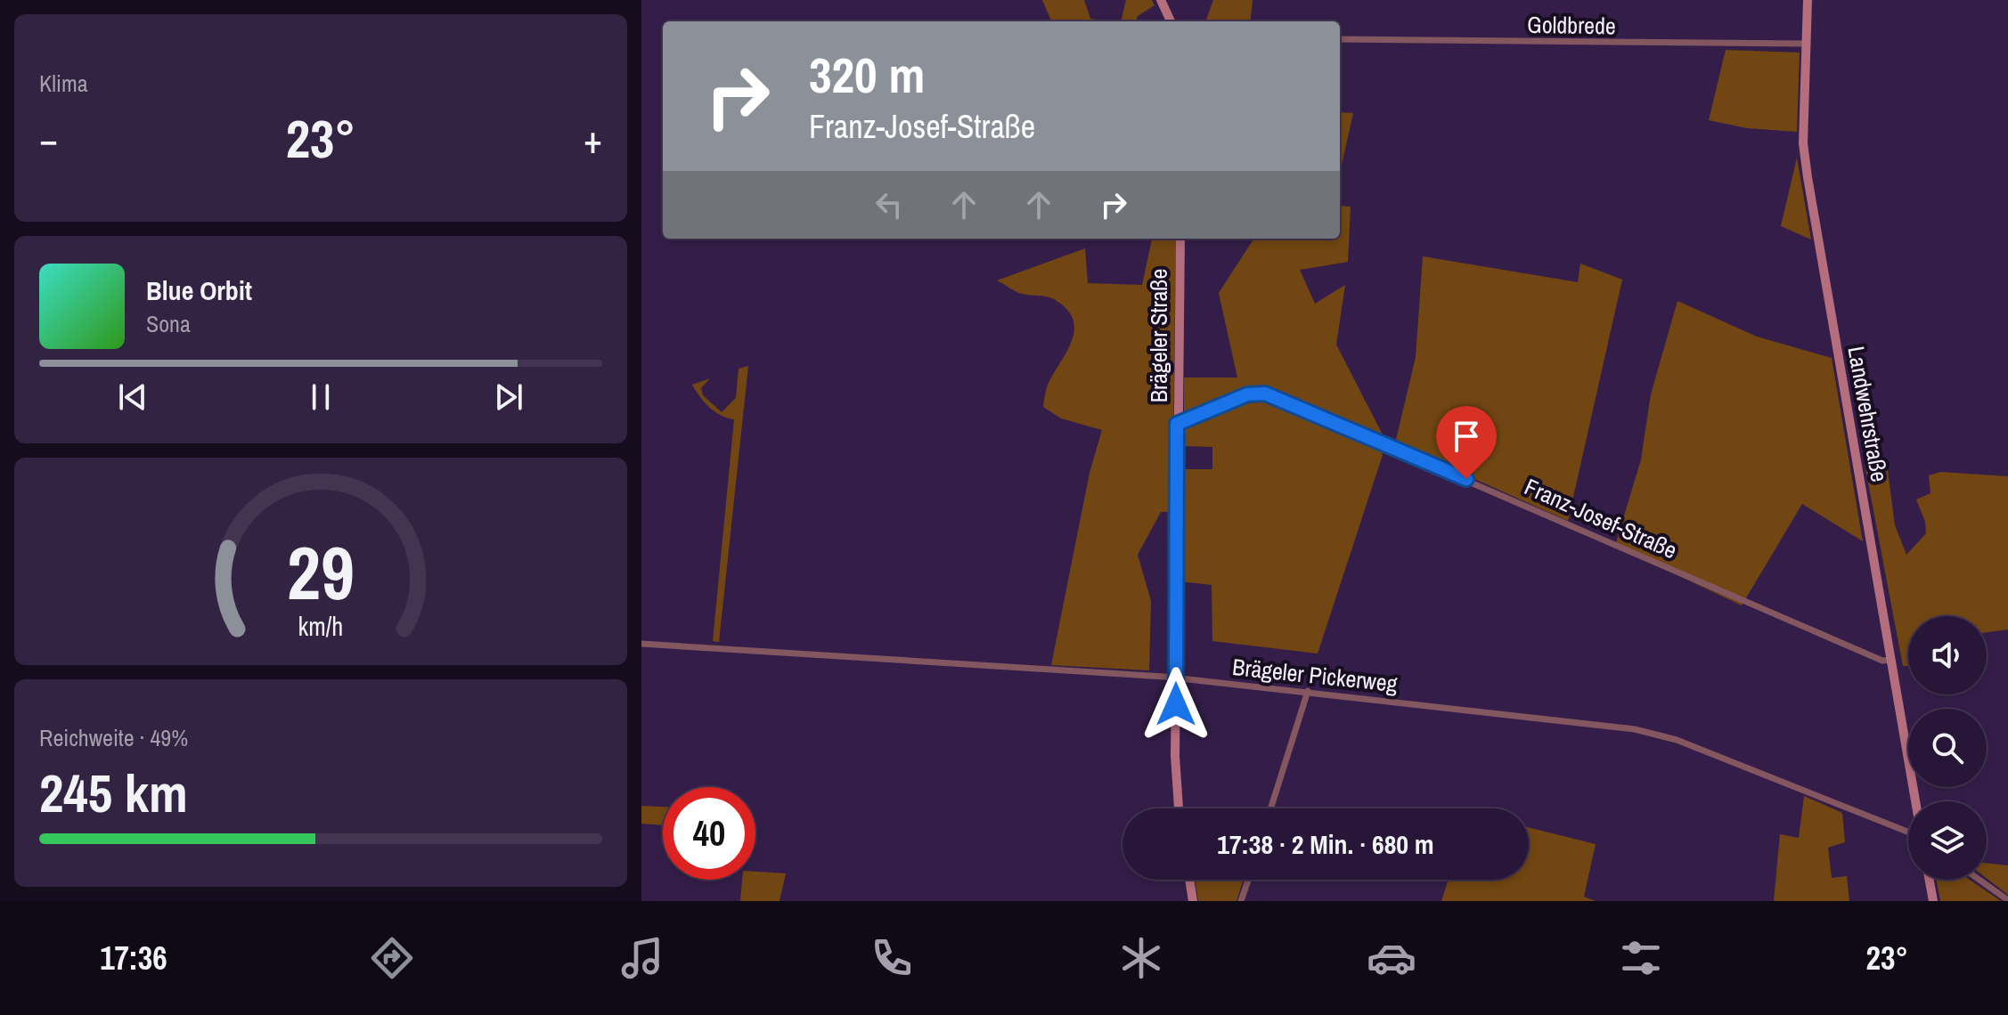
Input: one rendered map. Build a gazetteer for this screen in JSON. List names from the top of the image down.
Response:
{
  "streets": {
    "street": [
      "Goldbrede",
      "Brägeler Straße",
      "Landwehrstraße",
      "Franz-Josef-Straße",
      "Brägeler Pickerweg"
    ]
  },
  "crossings": [
    ["Goldbrede", "Landwehrstraße"],
    ["Brägeler Straße", "Franz-Josef-Straße"],
    ["Brägeler Straße", "Brägeler Pickerweg"],
    ["Landwehrstraße", "Franz-Josef-Straße"]
  ],
  "page": {
    "tile": [
      "Klima",
      ["Reichweite · 49%", "245 km"]
    ],
    "turn": ["320 m", "Franz-Josef-Straße"],
    "heat": ["−", "23°", "+"],
    "song": ["Blue Orbit", "Sona"],
    "limit": "40",
    "trip": "17:38 · 2 Min. · 680 m",
    "tabs": ["17:36", "23°"],
    "gauge": ["29", "km/h"]
  }
}
